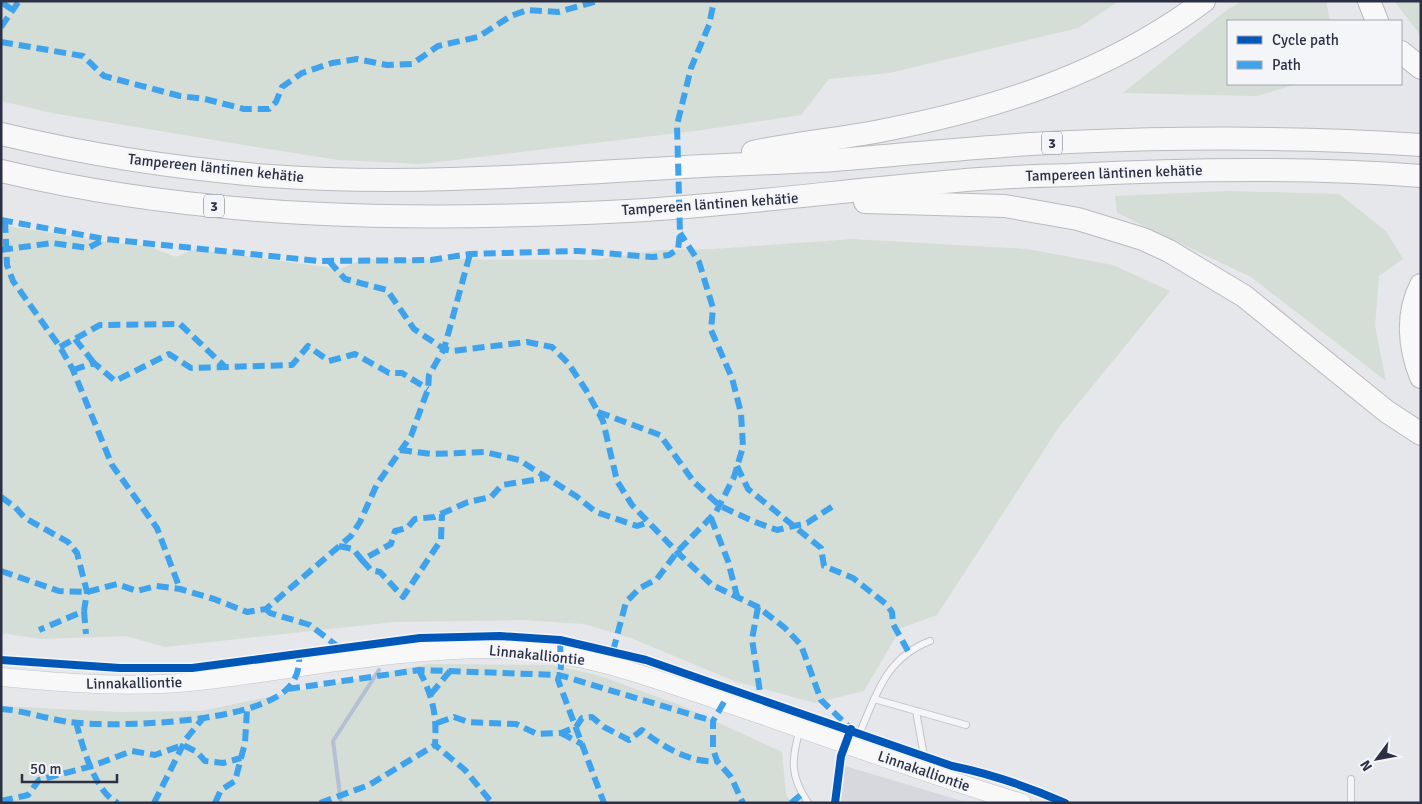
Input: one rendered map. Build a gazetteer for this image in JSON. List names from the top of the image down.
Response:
{
  "streets": {
    "highway": ["3", "Tampereen läntinen kehätie"],
    "main road": ["Linnakalliontie"]
  },
  "legend": ["Cycle path", "Path"],
  "scale_bar": "50 m",
  "north": "bottom left"
}
